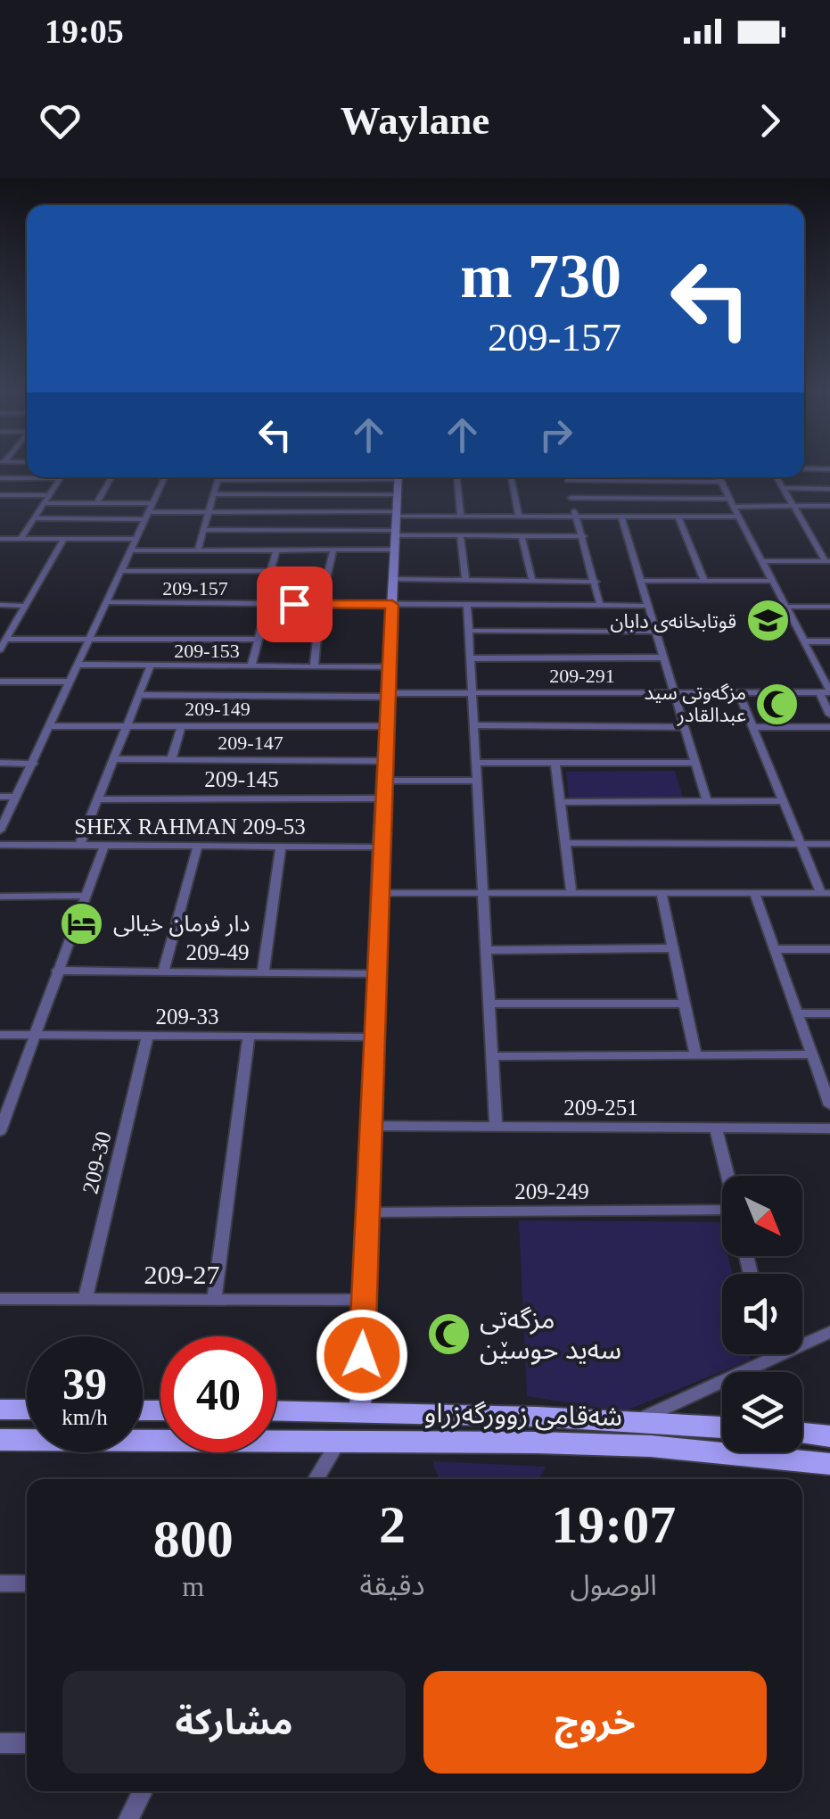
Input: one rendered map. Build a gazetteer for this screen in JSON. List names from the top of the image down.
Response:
{
  "streets": {
    "main road": ["شەقامی زوورگەزراو"],
    "street": [
      "209-157",
      "209-153",
      "209-291",
      "209-149",
      "209-147",
      "209-145",
      "SHEX RAHMAN 209-53",
      "209-49",
      "209-33",
      "209-251",
      "209-30",
      "209-249",
      "209-27"
    ]
  },
  "crossings": [
    ["209-33", "209-30"],
    ["209-30", "209-27"]
  ],
  "places": {
    "school or university": ["قوتابخانەی دابان"],
    "mosque": ["مزگەوتی سید عبدالقادر", "مزگەتی سەید حوسێن"],
    "hotel": ["دار فرمان خیالی"]
  },
  "north": "bottom right",
  "page": {
    "status": "19:05",
    "header": "Waylane",
    "turn": ["730 m", "209-157"],
    "speed": "39 km/h",
    "limit": "40",
    "eta": [
      "19:07",
      "الوصول",
      "2",
      "دقيقة",
      "800",
      "m"
    ],
    "buttons": ["خروج", "مشاركة"]
  }
}
